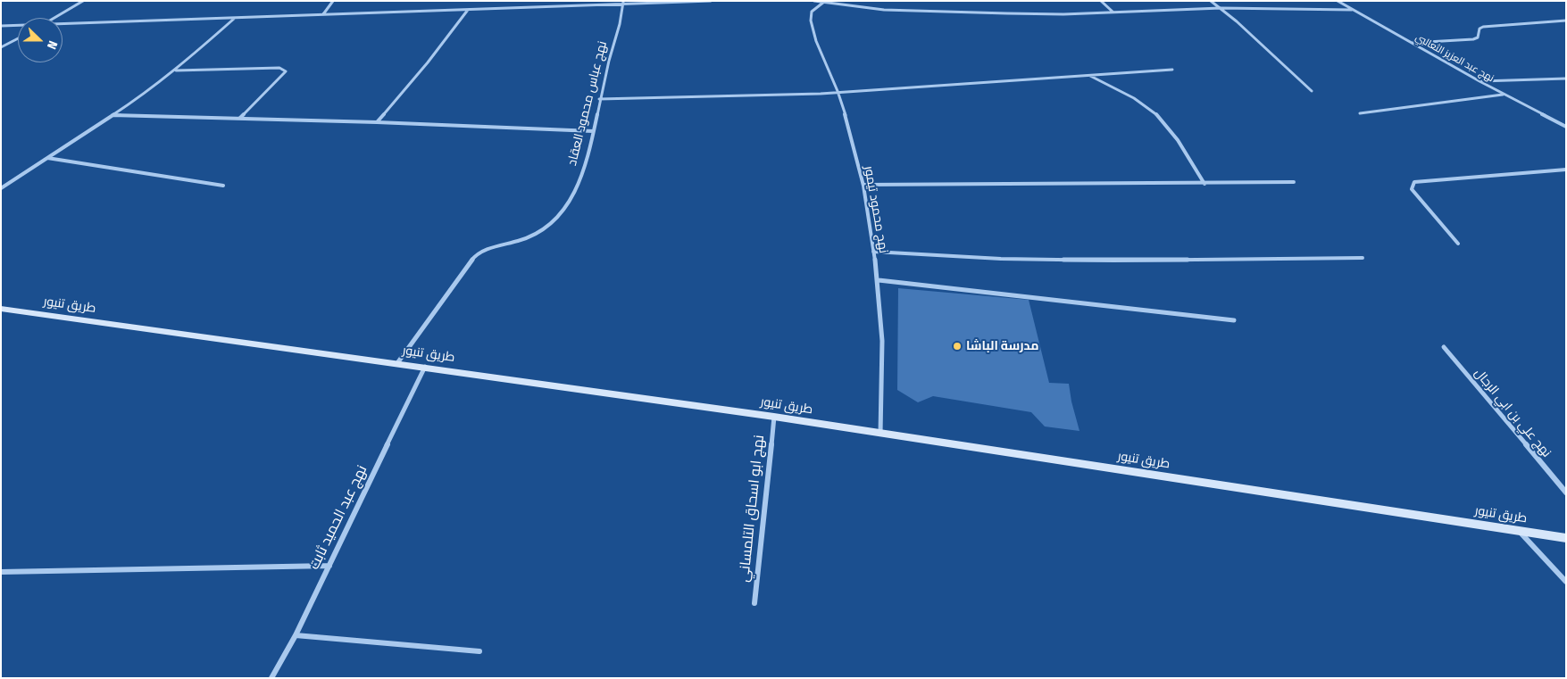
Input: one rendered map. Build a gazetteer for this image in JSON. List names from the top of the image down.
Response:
{
  "streets": {
    "main road": ["طريق تنيور"],
    "street": [
      "نهج عبد العزيز الثعالبي",
      "نهج عباس محمود العقاد",
      "نهج محمود تيمور",
      "نهج علي بن ابي الرجال",
      "نهج ابو اسحاق التلمساني",
      "نهج عبد الحميد ثابت"
    ]
  },
  "crossings": [
    ["نهج عباس محمود العقاد", "طريق تنيور"],
    ["نهج محمود تيمور", "طريق تنيور"],
    ["طريق تنيور", "نهج ابو اسحاق التلمساني"],
    ["طريق تنيور", "نهج عبد الحميد ثابت"]
  ],
  "places": ["مدرسة الباشا"],
  "north": "right"
}
